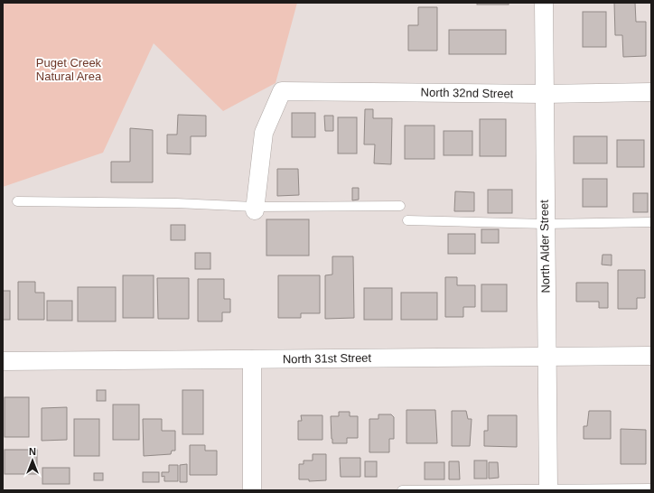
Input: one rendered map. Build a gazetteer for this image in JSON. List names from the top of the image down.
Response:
{
  "streets": {
    "street": ["North 32nd Street", "North Alder Street", "North 31st Street"]
  },
  "crossings": [
    ["North 32nd Street", "North Alder Street"],
    ["North Alder Street", "North 31st Street"]
  ],
  "parks": ["Puget Creek Natural Area"],
  "north": "top"
}
